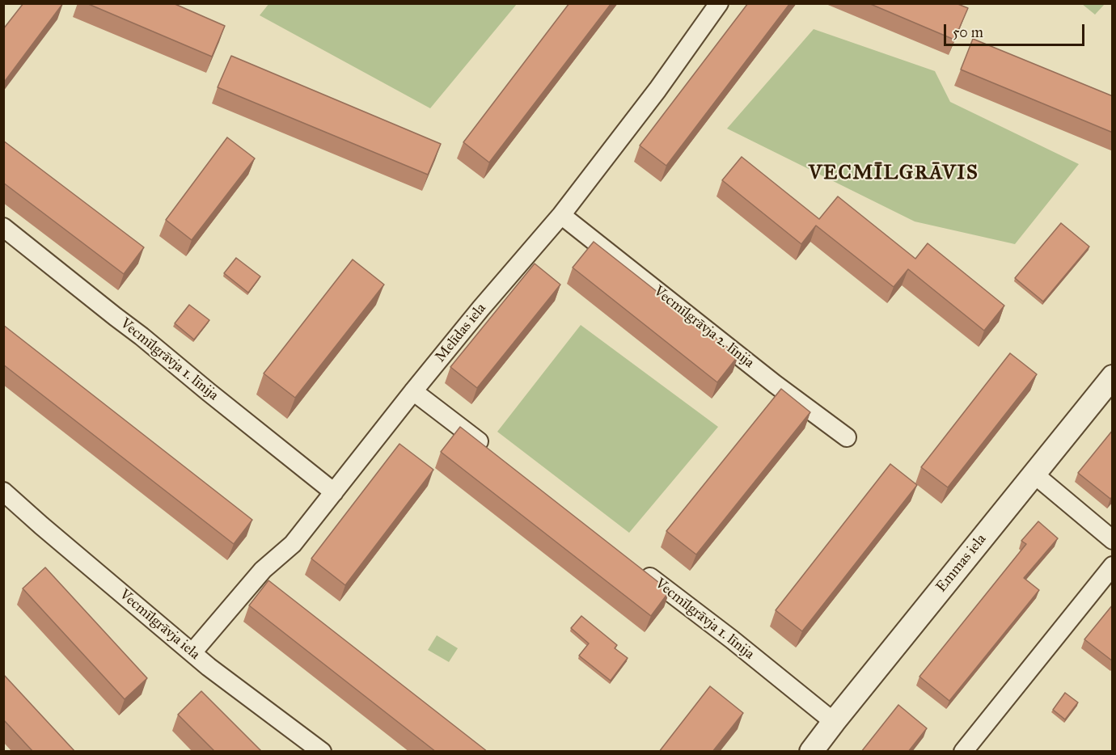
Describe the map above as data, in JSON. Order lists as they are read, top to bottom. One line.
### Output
{"streets":{"street":["Vecmīlgrāvja 2. līnija","Melīdas iela","Vecmīlgrāvja 1. līnija","Emmas iela","Vecmīlgrāvja iela"]},"crossings":[["Vecmīlgrāvja 2. līnija","Melīdas iela"],["Melīdas iela","Vecmīlgrāvja 1. līnija"],["Melīdas iela","Vecmīlgrāvja iela"],["Vecmīlgrāvja 1. līnija","Emmas iela"]],"districts":["VECMĪLGRĀVIS"],"scale_bar":"50 m"}
